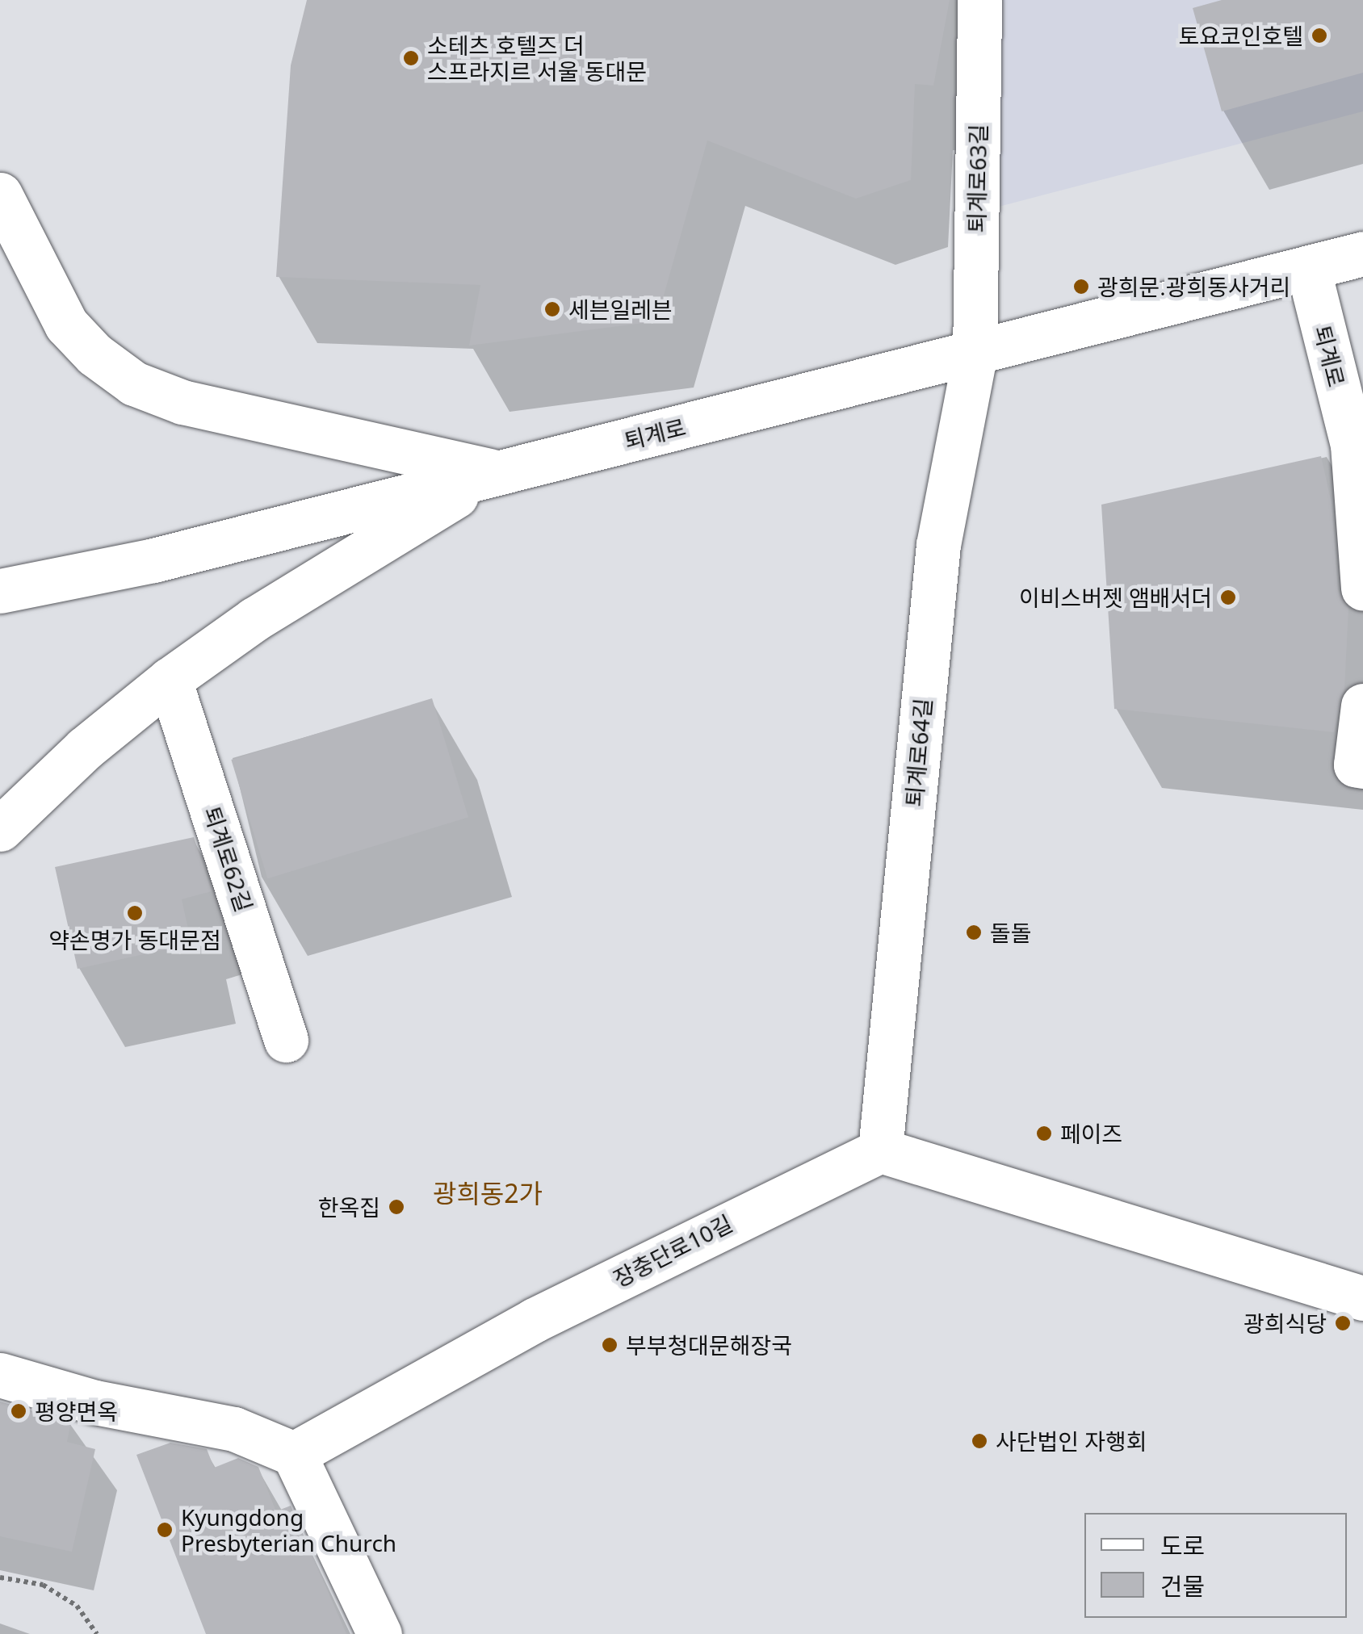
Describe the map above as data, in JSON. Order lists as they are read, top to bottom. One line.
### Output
{"streets":{"street":["퇴계로63길","퇴계로","퇴계로64길","퇴계로62길","장충단로10길"]},"crossings":[["퇴계로63길","퇴계로"],["퇴계로63길","퇴계로64길"],["퇴계로","퇴계로64길"],["퇴계로64길","장충단로10길"]],"districts":["광희동2가"],"places":["토요코인호텔","소테츠 호텔즈 더 스프라지르 서울 동대문","광희문.광희동사거리","세븐일레븐","이비스버젯 앰배서더","약손명가 동대문점","돌돌","페이즈","한옥집","광희식당","부부청대문해장국","평양면옥","사단법인 자행회","Kyungdong Presbyterian Church"],"legend":["도로","건물"]}
